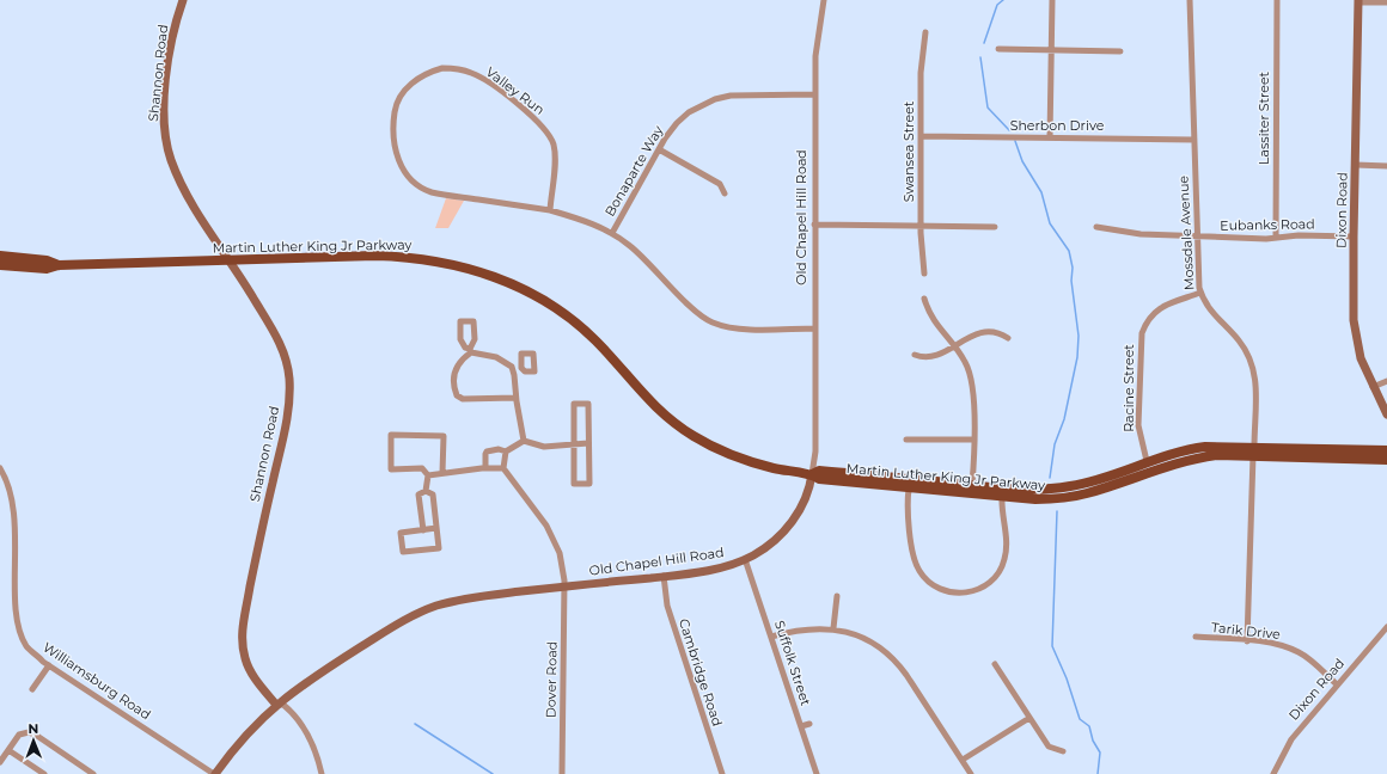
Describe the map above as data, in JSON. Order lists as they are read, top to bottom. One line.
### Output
{"streets":{"main road":["Martin Luther King Jr Parkway"],"street":["Shannon Road","Valley Run","Lassiter Street","Sherbon Drive","Swansea Street","Bonaparte Way","Dixon Road","Old Chapel Hill Road","Eubanks Road","Mossdale Avenue","Racine Street","Tarik Drive","Suffolk Street","Cambridge Road","Dover Road","Williamsburg Road"]},"crossings":[["Shannon Road","Old Chapel Hill Road"],["Shannon Road","Martin Luther King Jr Parkway"],["Valley Run","Bonaparte Way"],["Valley Run","Old Chapel Hill Road"],["Lassiter Street","Eubanks Road"],["Sherbon Drive","Swansea Street"],["Sherbon Drive","Mossdale Avenue"],["Bonaparte Way","Old Chapel Hill Road"],["Dixon Road","Eubanks Road"],["Dixon Road","Tarik Drive"],["Old Chapel Hill Road","Martin Luther King Jr Parkway"],["Old Chapel Hill Road","Suffolk Street"],["Old Chapel Hill Road","Cambridge Road"],["Old Chapel Hill Road","Dover Road"],["Old Chapel Hill Road","Williamsburg Road"],["Eubanks Road","Mossdale Avenue"],["Mossdale Avenue","Martin Luther King Jr Parkway"],["Mossdale Avenue","Racine Street"],["Mossdale Avenue","Tarik Drive"],["Martin Luther King Jr Parkway","Racine Street"]],"north":"top"}
